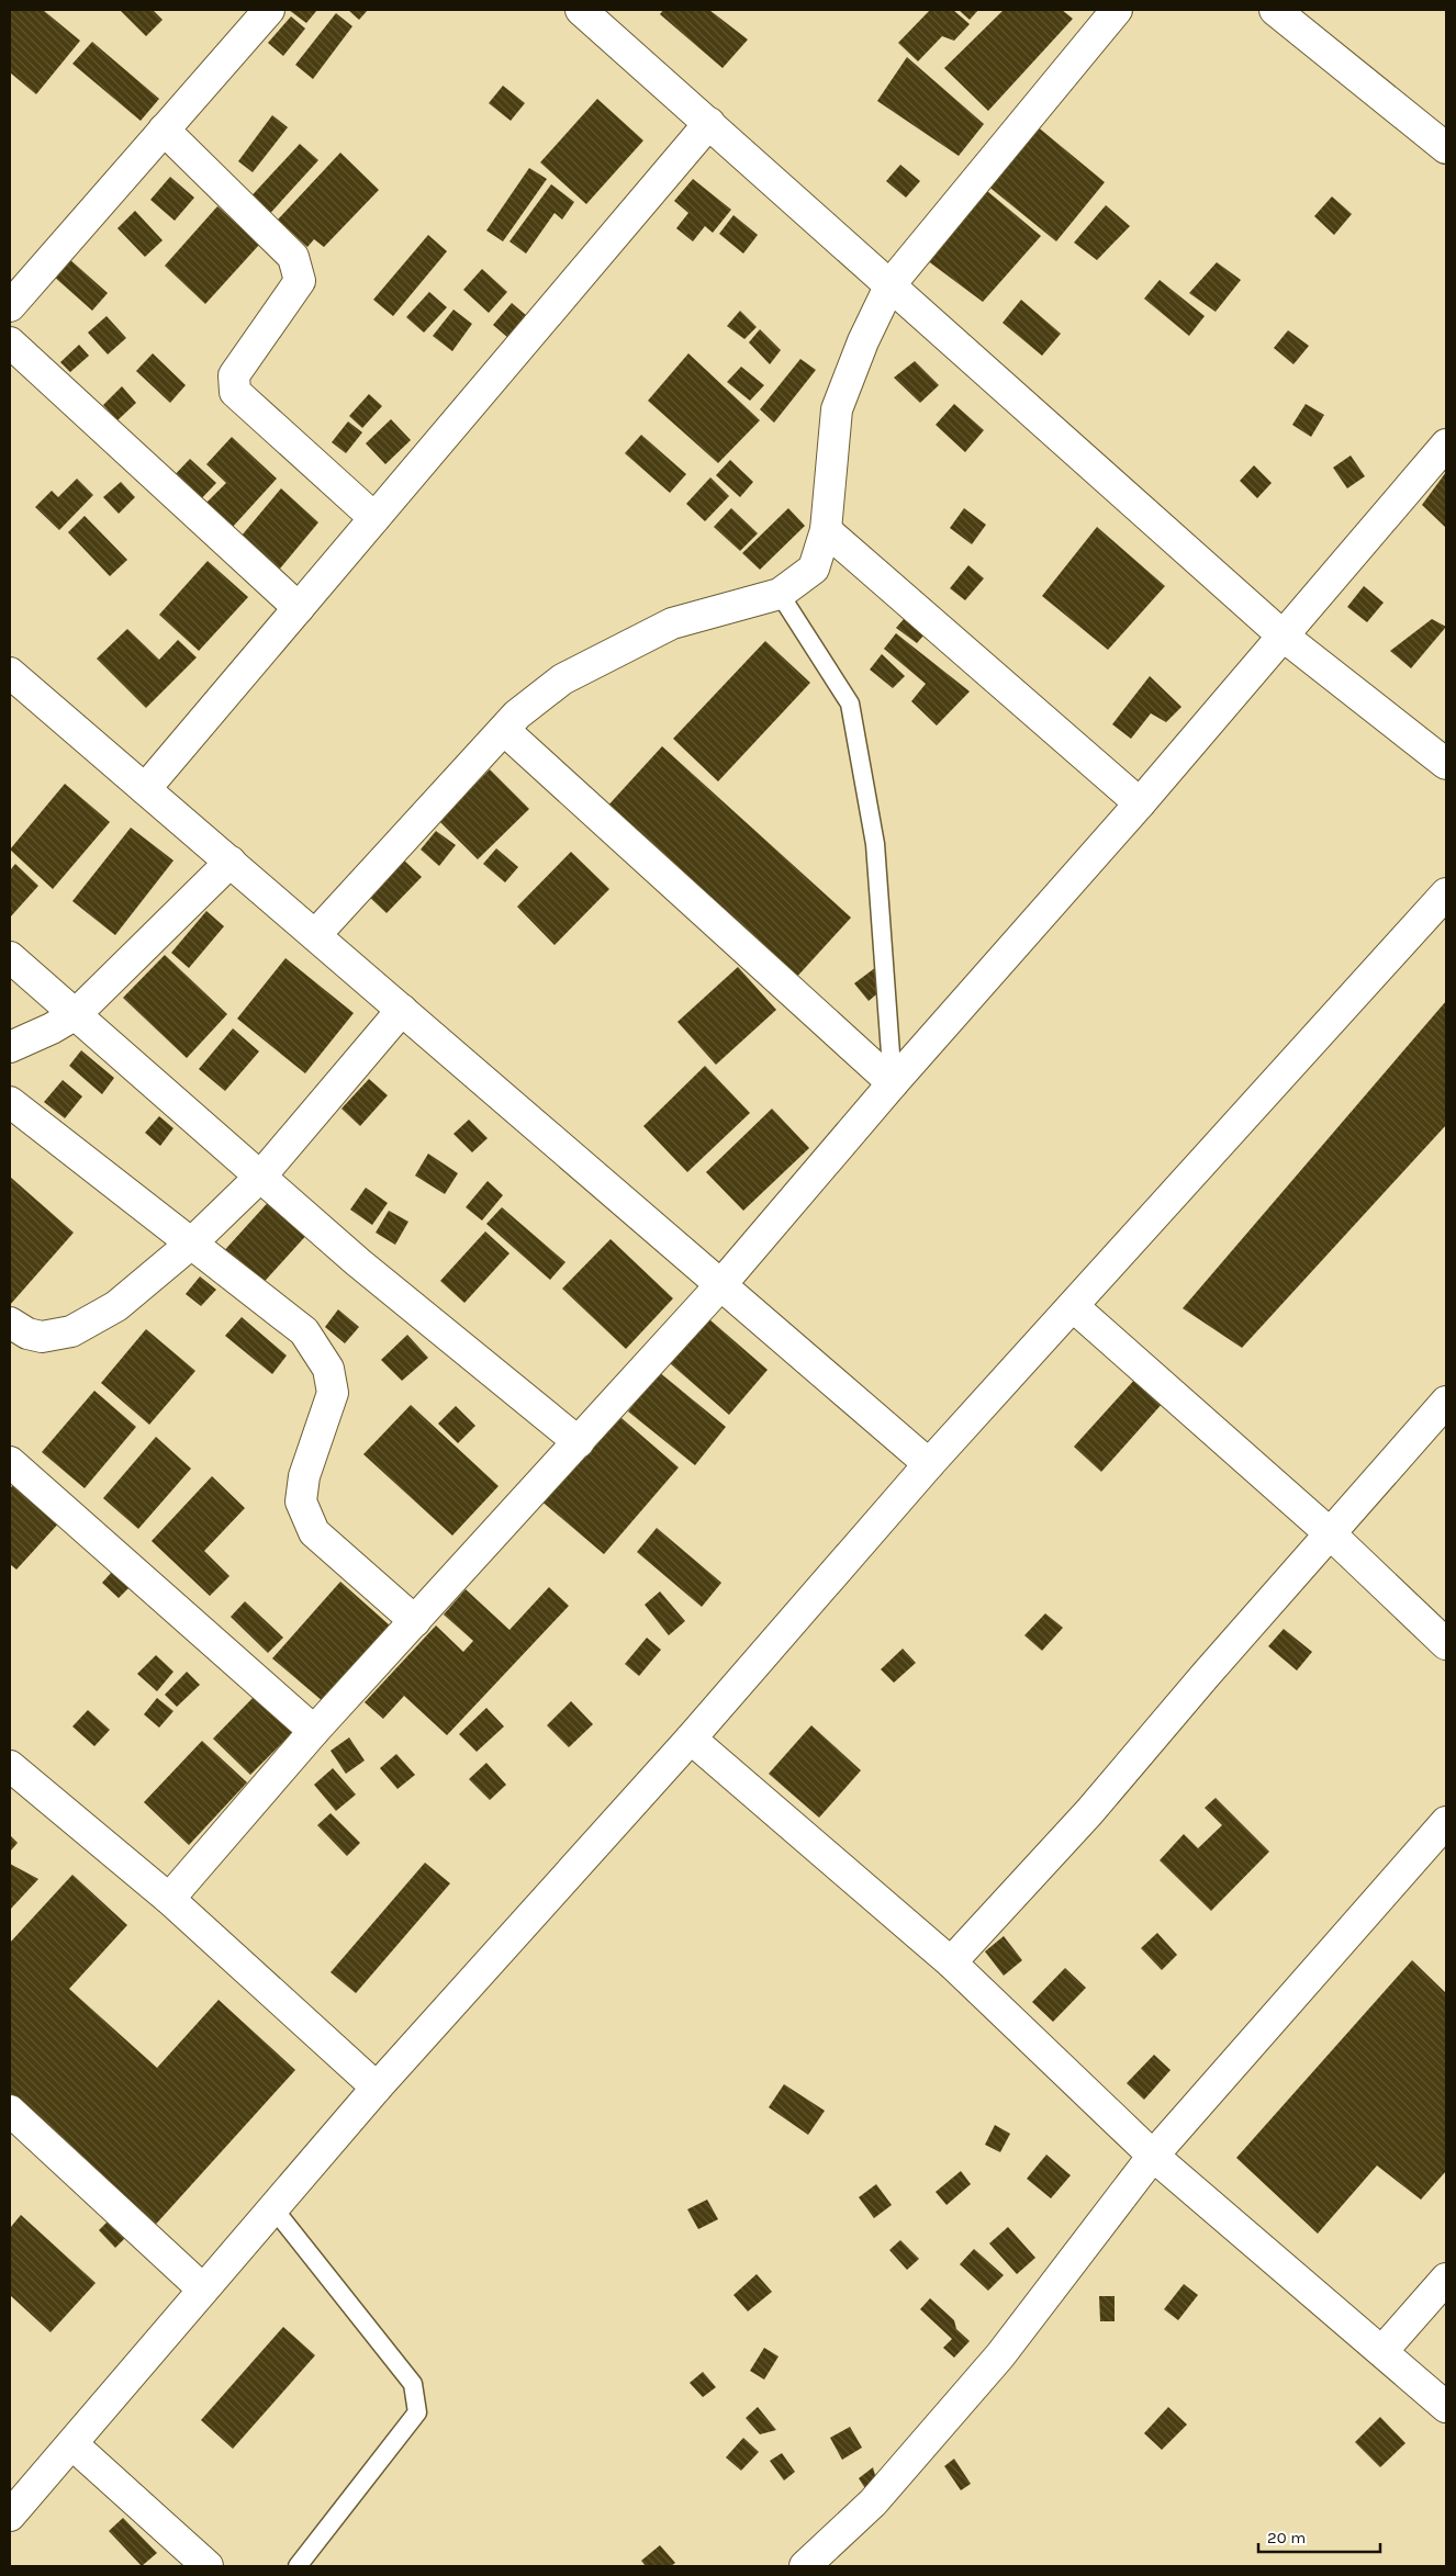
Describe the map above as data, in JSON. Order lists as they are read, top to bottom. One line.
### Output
{"scale_bar":"20 m"}
